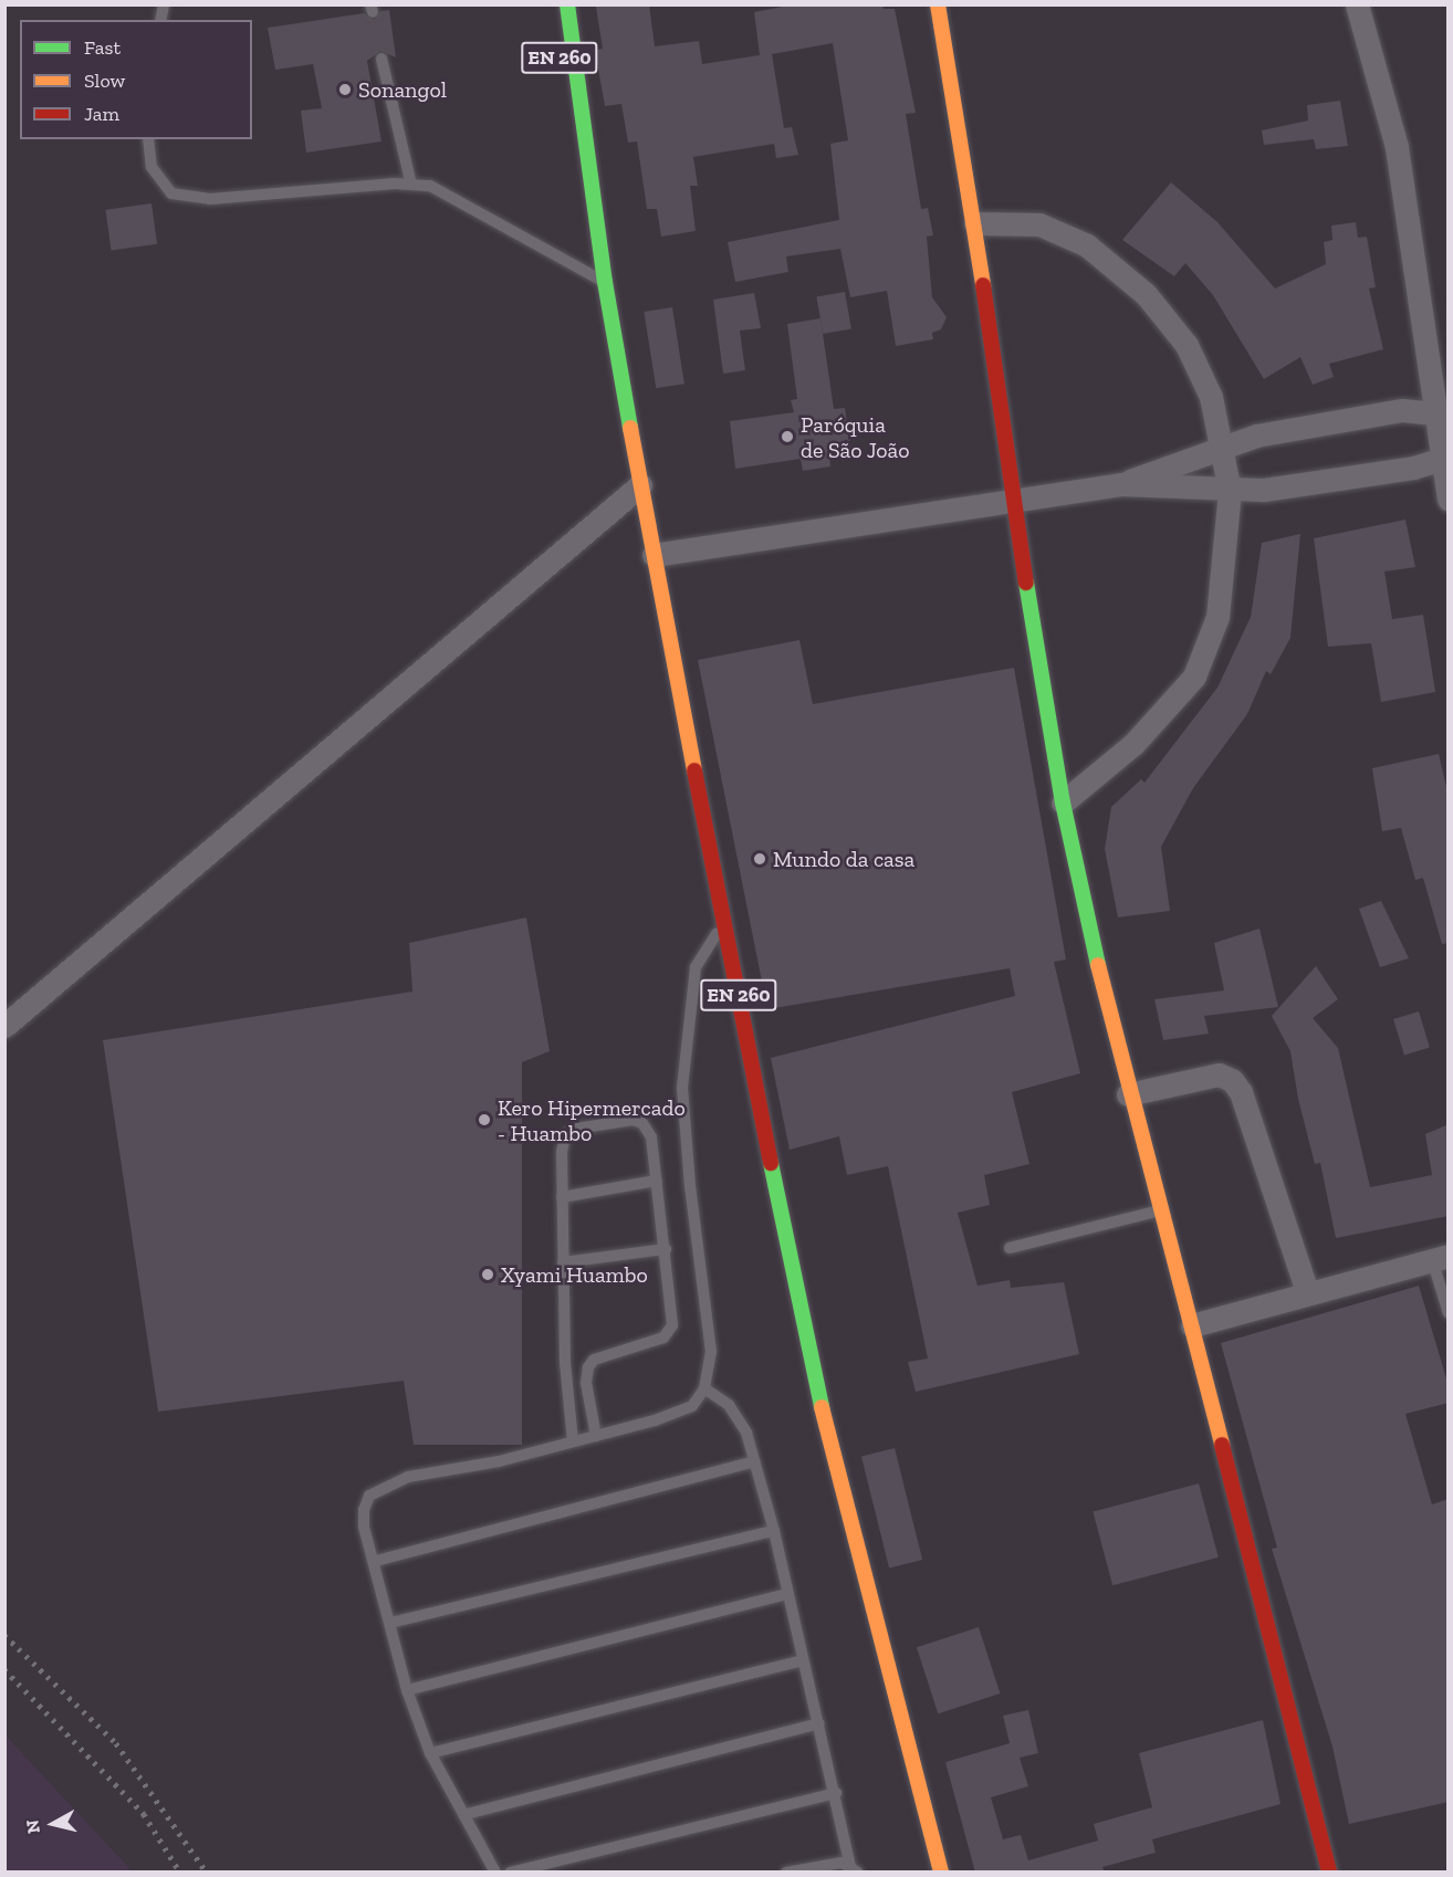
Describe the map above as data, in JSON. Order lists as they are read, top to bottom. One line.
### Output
{"streets":{"main road":["EN 260"]},"places":["Sonangol","Paróquia de São João","Mundo da casa","Kero Hipermercado - Huambo","Xyami Huambo"],"legend":["Fast","Slow","Jam"],"north":"left"}
